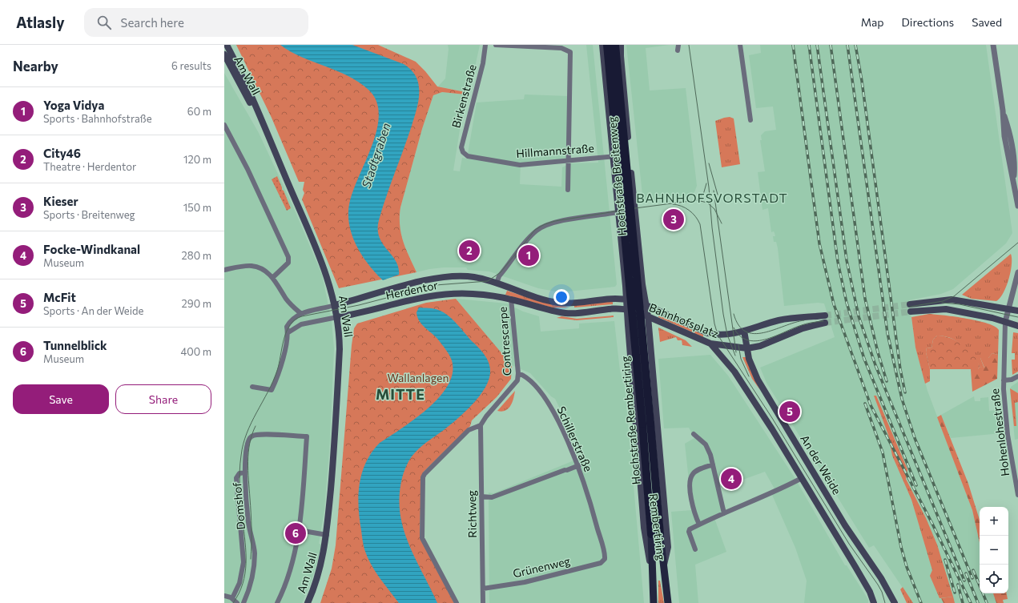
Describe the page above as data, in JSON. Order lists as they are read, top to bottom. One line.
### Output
{"streets":{"highway":["Hochstraße Breitenweg","Hochstraße Rembertiring"],"main road":["Am Wall","Herdentor","Bahnhofsplatz","An der Weide","Rembertiring"],"street":["Birkenstraße","Hillmannstraße","Contrescarpe","Hohenlohestraße","Schillerstraße","Domshof","Richtweg","Grünenweg"]},"crossings":[["Am Wall","Herdentor"],["Birkenstraße","Hillmannstraße"],["Hochstraße Breitenweg","Herdentor"],["Hochstraße Breitenweg","Bahnhofsplatz"],["Hochstraße Breitenweg","Hochstraße Rembertiring"],["Hochstraße Breitenweg","Rembertiring"],["Herdentor","Bahnhofsplatz"],["Herdentor","Contrescarpe"],["Herdentor","Hochstraße Rembertiring"],["Herdentor","Rembertiring"],["Bahnhofsplatz","Hochstraße Rembertiring"],["Bahnhofsplatz","An der Weide"],["Bahnhofsplatz","Rembertiring"],["Contrescarpe","Schillerstraße"],["Contrescarpe","Richtweg"],["Hochstraße Rembertiring","Rembertiring"],["Schillerstraße","Grünenweg"],["Richtweg","Grünenweg"]],"districts":["BAHNHOFSVORSTADT","MITTE"],"water":["Stadtgraben"],"parks":["Wallanlagen"],"page":{"header":"Atlasly","search":"Search here","nav":["Map","Directions","Saved"],"heading":["Nearby","6 results"],"list":[{"mark":"1","name":"Yoga Vidya","note":"Sports · Bahnhofstraße","value":"60 m"},{"mark":"2","name":"City46","note":"Theatre · Herdentor","value":"120 m"},{"mark":"3","name":"Kieser","note":"Sports · Breitenweg","value":"150 m"},{"mark":"4","name":"Focke-Windkanal","note":"Museum","value":"280 m"},{"mark":"5","name":"McFit","note":"Sports · An der Weide","value":"290 m"},{"mark":"6","name":"Tunnelblick","note":"Museum","value":"400 m"}],"pins":["3","2","1","5","4","6"],"buttons":["Save","Share"],"map_buttons":["+","−"]}}
